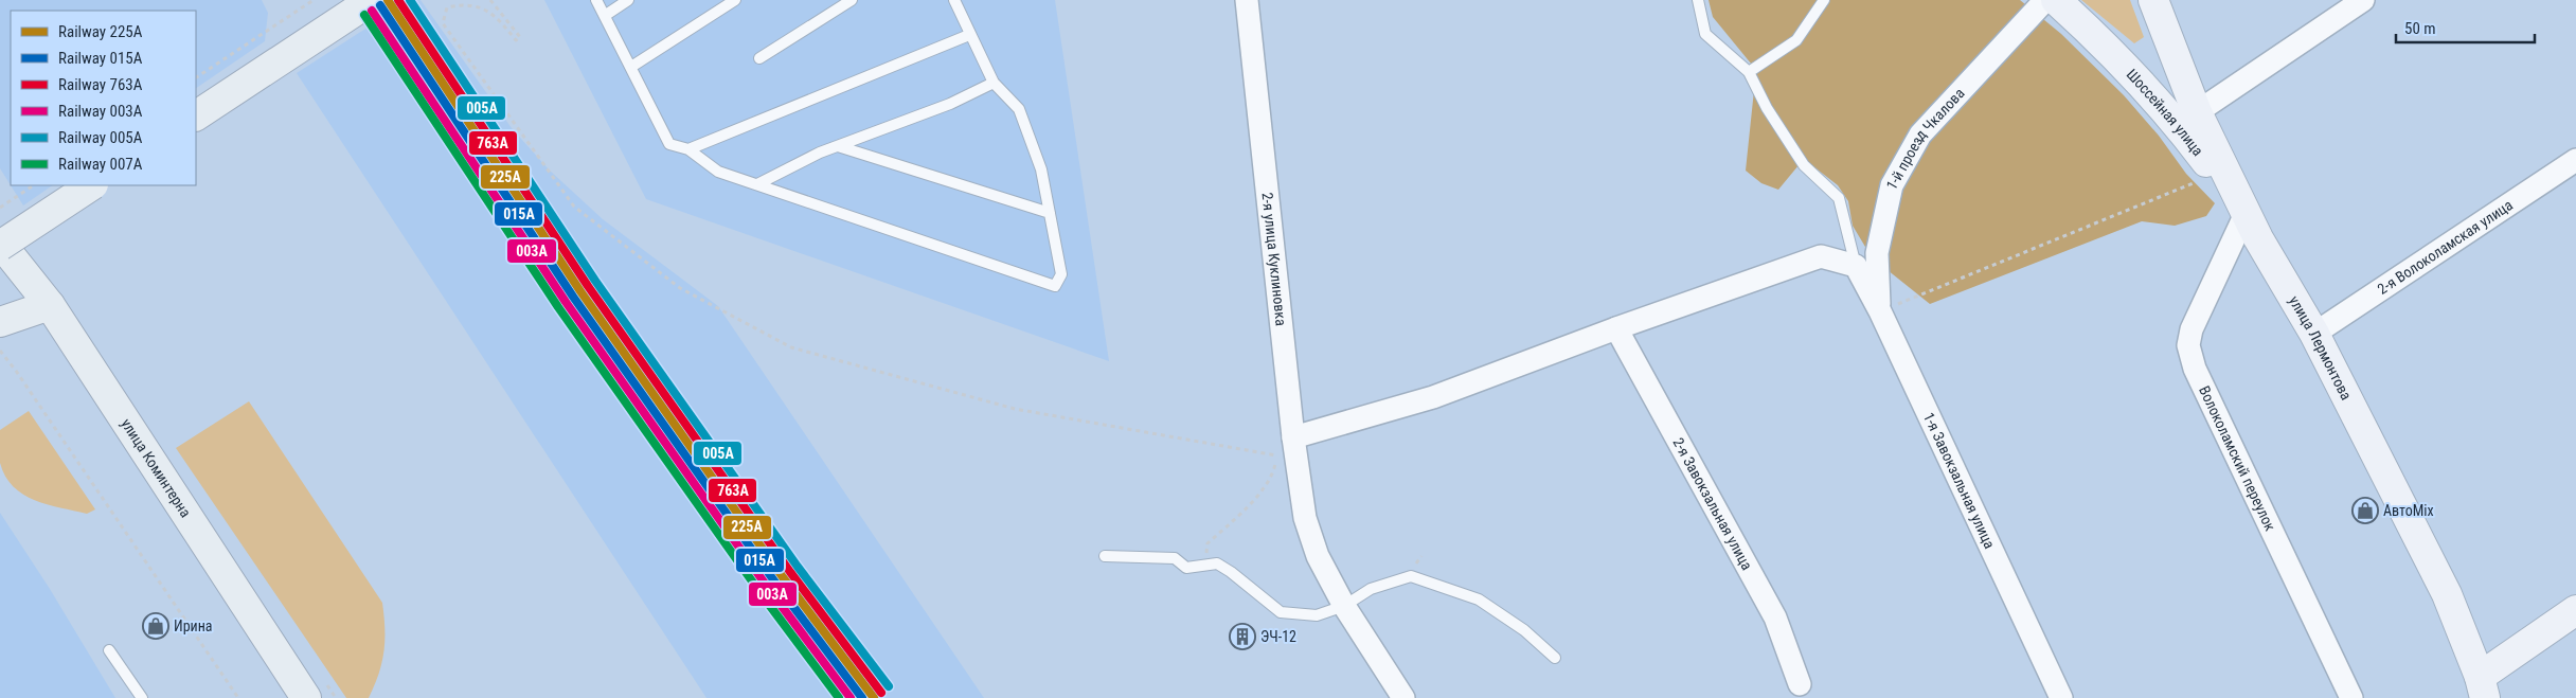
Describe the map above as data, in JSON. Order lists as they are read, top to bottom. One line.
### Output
{"streets":{"main road":["Шоссейная улица","улица Лермонтова","улица Коминтерна"],"street":["1-й проезд Чкалова","2-я Волоколамская улица","2-я улица Куклиновка","Волоколамский переулок","1-я Завокзальная улица","2-я Завокзальная улица"]},"crossings":[["Шоссейная улица","улица Лермонтова"],["Шоссейная улица","Волоколамский переулок"],["1-й проезд Чкалова","1-я Завокзальная улица"],["2-я Волоколамская улица","улица Лермонтова"],["улица Лермонтова","Волоколамский переулок"]],"places":{"shop":["АвтоMix","Ирина"],"building":["ЭЧ-12"]},"lines":["rail line 225А","rail line 763А","rail line 005А","rail line 015А","rail line 003А","rail line 007А"],"legend":["Railway 225А","Railway 015А","Railway 763А","Railway 003А","Railway 005А","Railway 007А"],"scale_bar":"50 m"}
